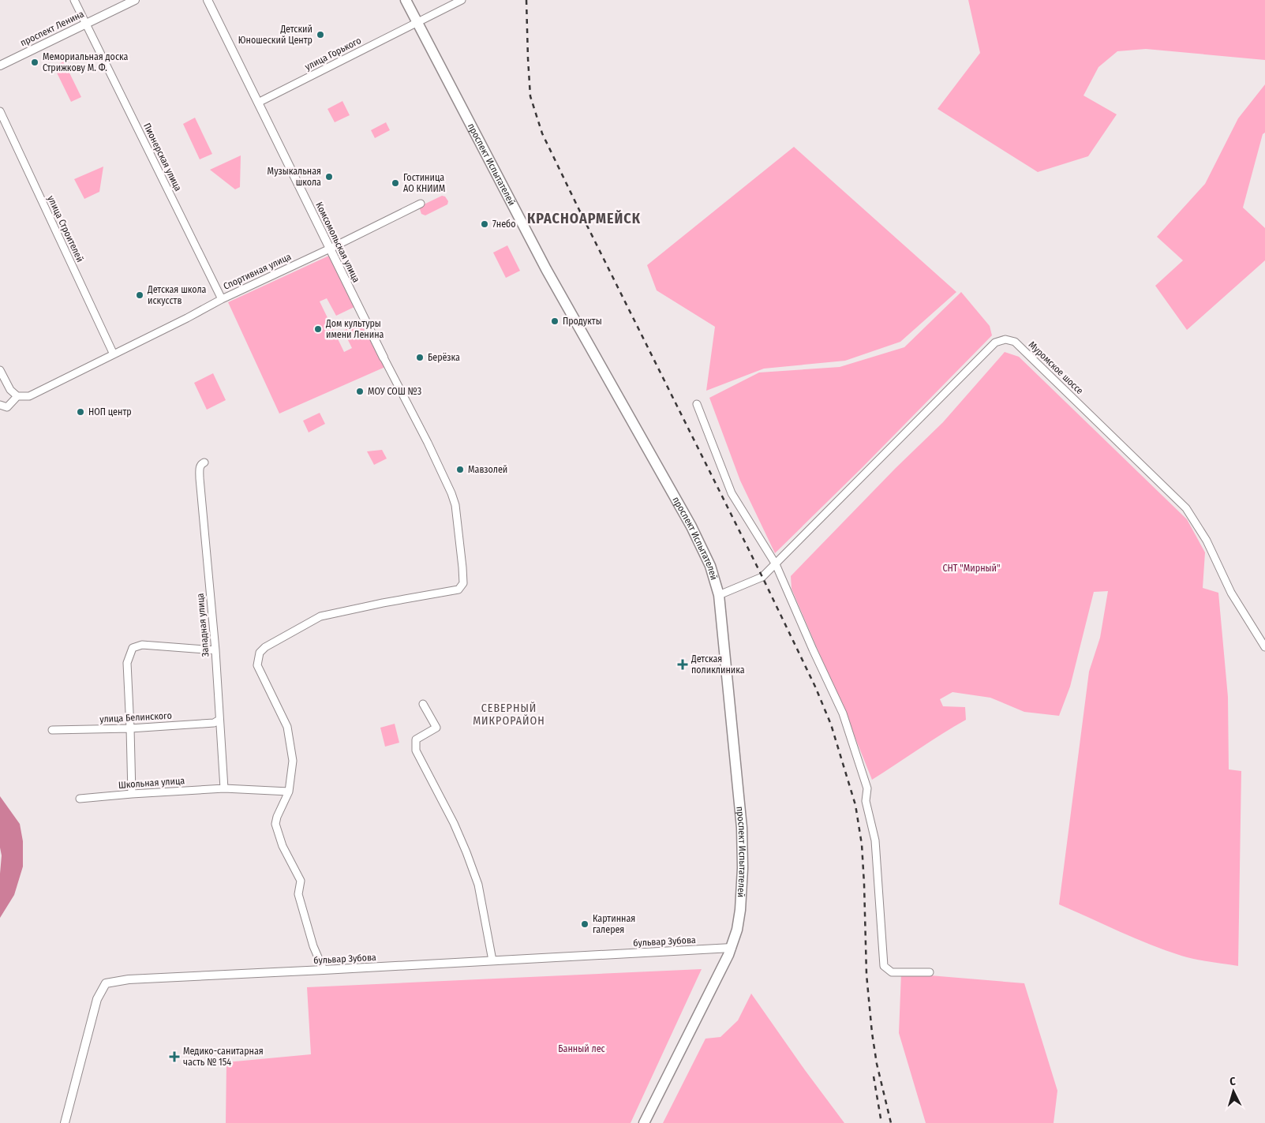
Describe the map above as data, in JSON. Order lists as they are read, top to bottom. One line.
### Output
{"streets":{"main road":["проспект Испытателей"],"street":["проспект Ленина","улица Горького","Пионерская улица","улица Строителей","Комсомольская улица","Спортивная улица","Муромское шоссе","Западная улица","улица Белинского","Школьная улица","бульвар Зубова"]},"crossings":[["проспект Ленина","Пионерская улица"],["улица Горького","проспект Испытателей"],["улица Горького","Комсомольская улица"],["Пионерская улица","Спортивная улица"],["проспект Испытателей","Муромское шоссе"],["проспект Испытателей","бульвар Зубова"],["улица Строителей","Спортивная улица"],["Комсомольская улица","Спортивная улица"],["Комсомольская улица","Школьная улица"],["Комсомольская улица","бульвар Зубова"],["Западная улица","улица Белинского"],["Западная улица","Школьная улица"]],"districts":["КРАСНОАРМЕЙСК","СЕВЕРНЫЙ МИКРОРАЙОН"],"parks":["СНТ \"Мирный\"","Банный лес"],"places":{"other":["Детский Юношеский Центр","Мемориальная доска Стрижкову М. Ф.","Музыкальная школа","Гостиница АО КНИИМ","7небо","Детская школа искусств","Продукты","Дом культуры имени Ленина","Берёзка","МОУ СОШ №3","НОП центр","Мавзолей","Картинная галерея"],"health":["Детская поликлиника","Медико-санитарная часть № 154"]},"north":"top"}
